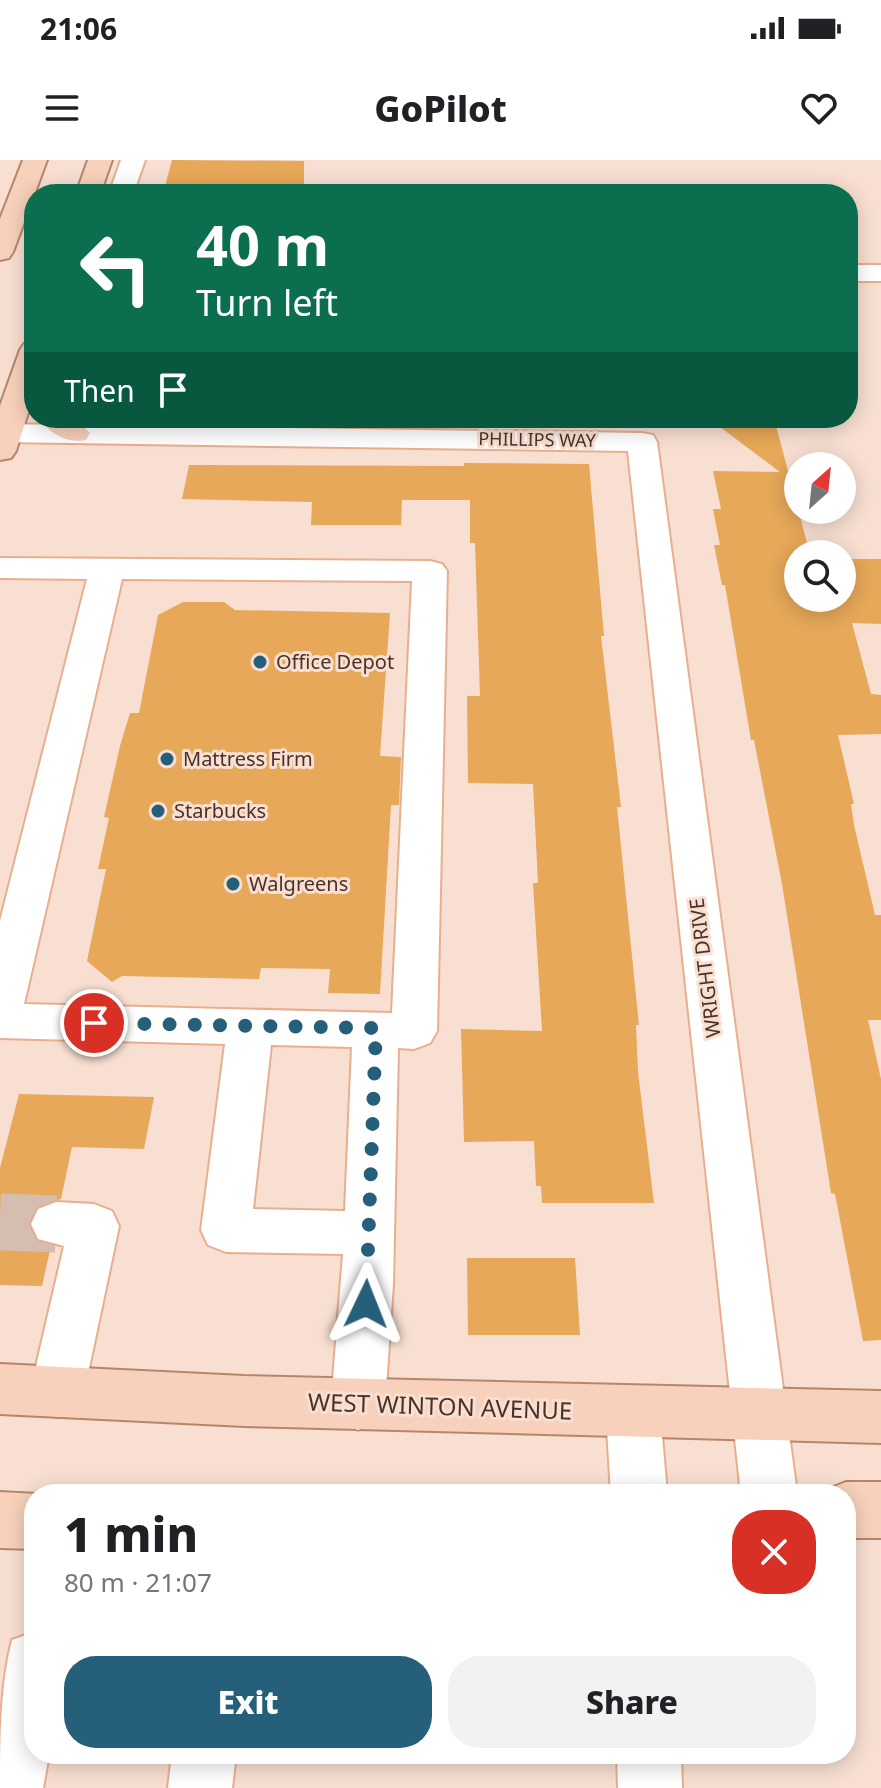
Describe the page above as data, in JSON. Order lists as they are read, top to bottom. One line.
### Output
{"streets":{"main road":["WEST WINTON AVENUE"],"street":["PHILLIPS WAY","WRIGHT DRIVE"]},"crossings":[["PHILLIPS WAY","WRIGHT DRIVE"],["WRIGHT DRIVE","WEST WINTON AVENUE"]],"places":["Office Depot","Mattress Firm","Starbucks","Walgreens"],"north":"top right","page":{"status":"21:06","header":"GoPilot","turn":["40 m","Turn left"],"then":"Then","heading":["1 min","80 m · 21:07"],"buttons":["Exit","Share"]}}
